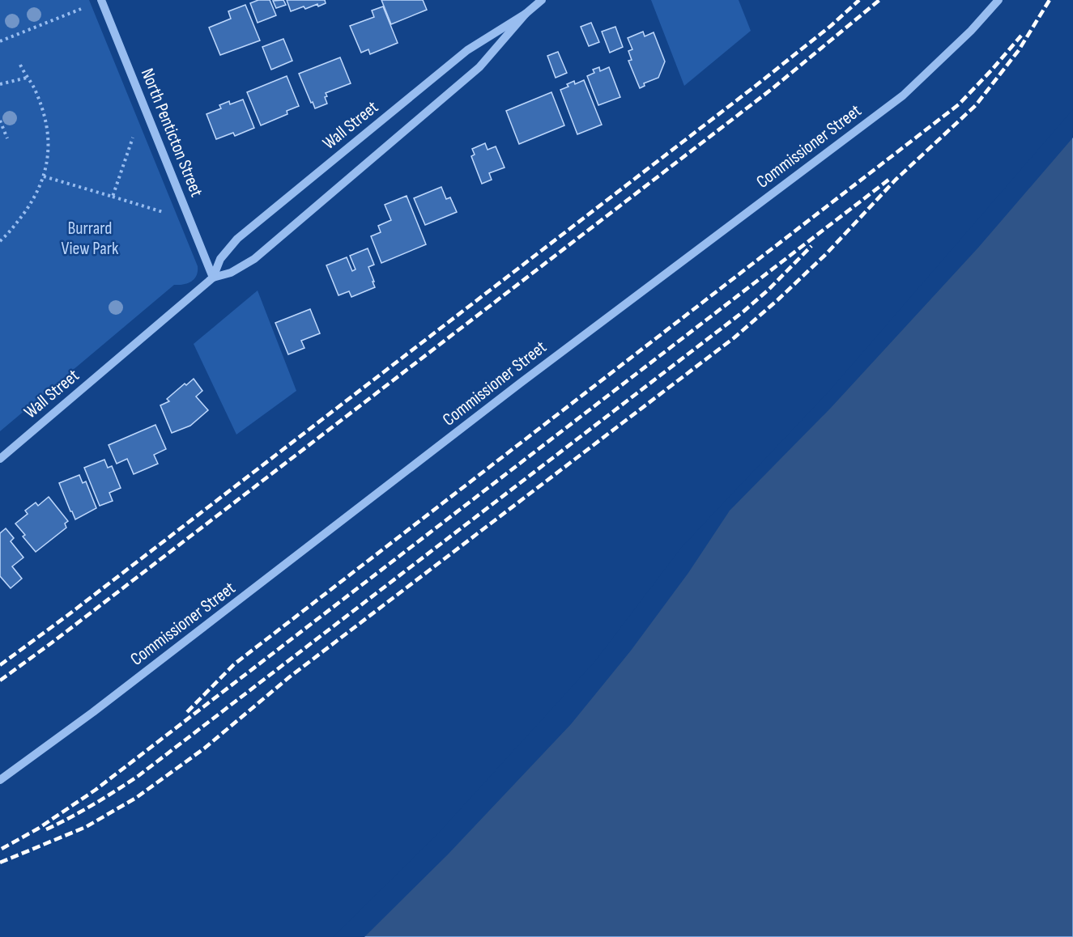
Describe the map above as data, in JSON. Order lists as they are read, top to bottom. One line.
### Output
{"streets":{"street":["Wall Street","North Penticton Street","Commissioner Street"]},"crossings":[["Wall Street","North Penticton Street"]],"parks":["Burrard View Park"]}
